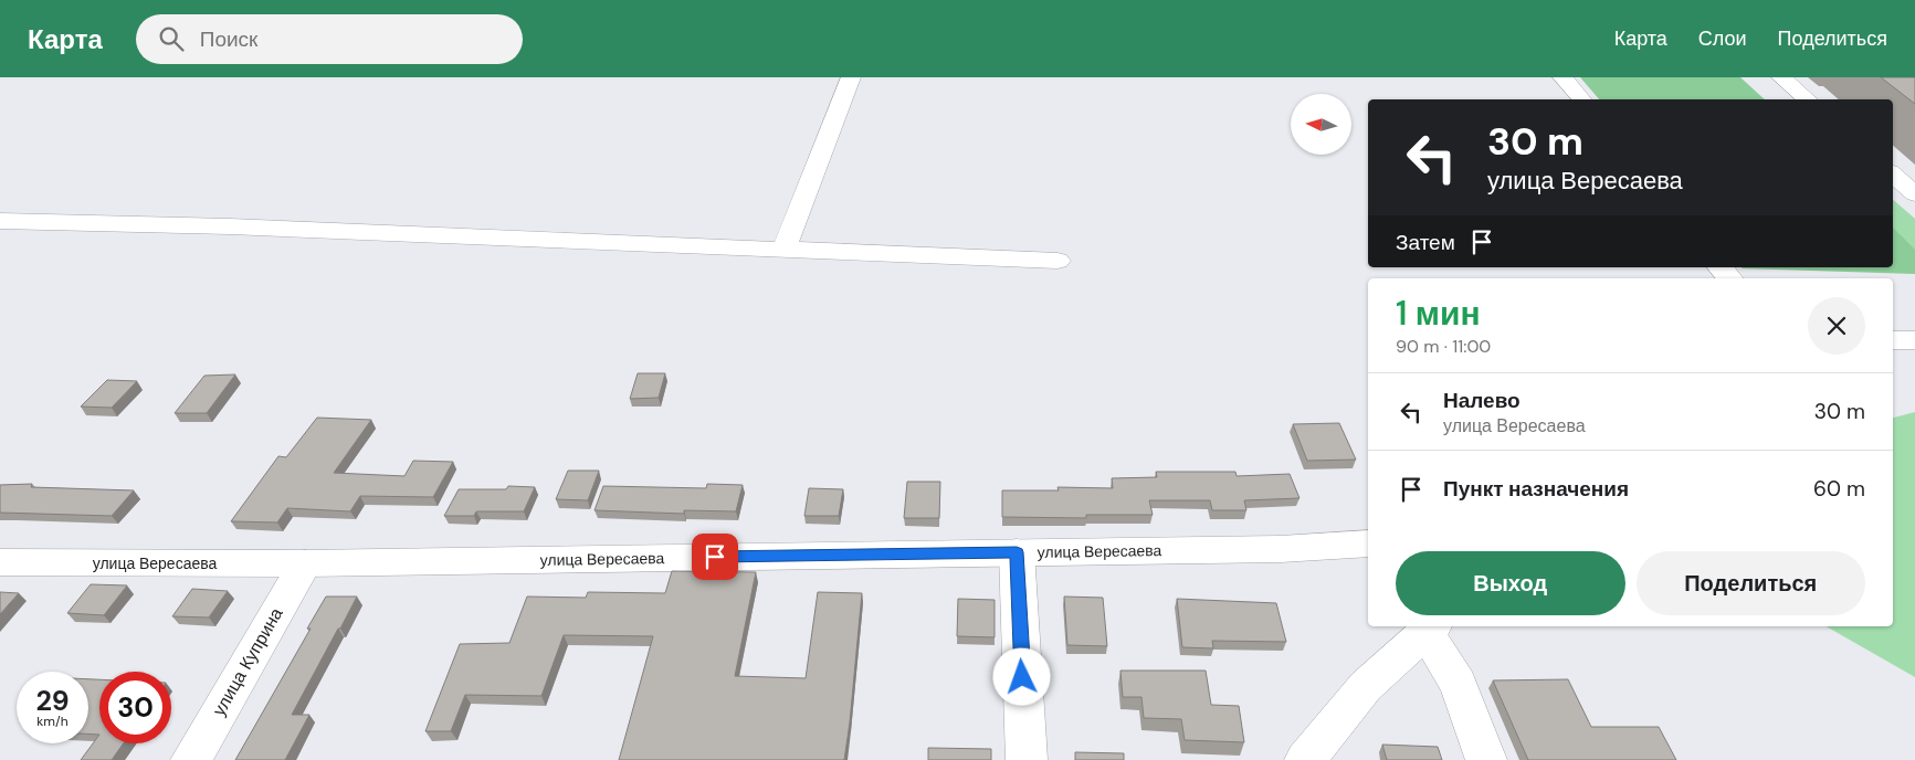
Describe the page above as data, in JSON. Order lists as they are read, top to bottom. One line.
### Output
{"streets":{"main road":["улица Вересаева","улица Куприна"]},"crossings":[["улица Вересаева","улица Куприна"]],"north":"left","page":{"header":"Карта","search":"Поиск","nav":["Карта","Слои","Поделиться"],"turn":["30 m","улица Вересаева"],"then":"Затем","heading":["1 мин","90 m · 11:00"],"list":[{"name":"Налево","note":"улица Вересаева","value":"30 m"},{"name":"Пункт назначения","value":"60 m"}],"buttons":["Выход","Поделиться"],"speed":"29 km/h","limit":"30"}}
